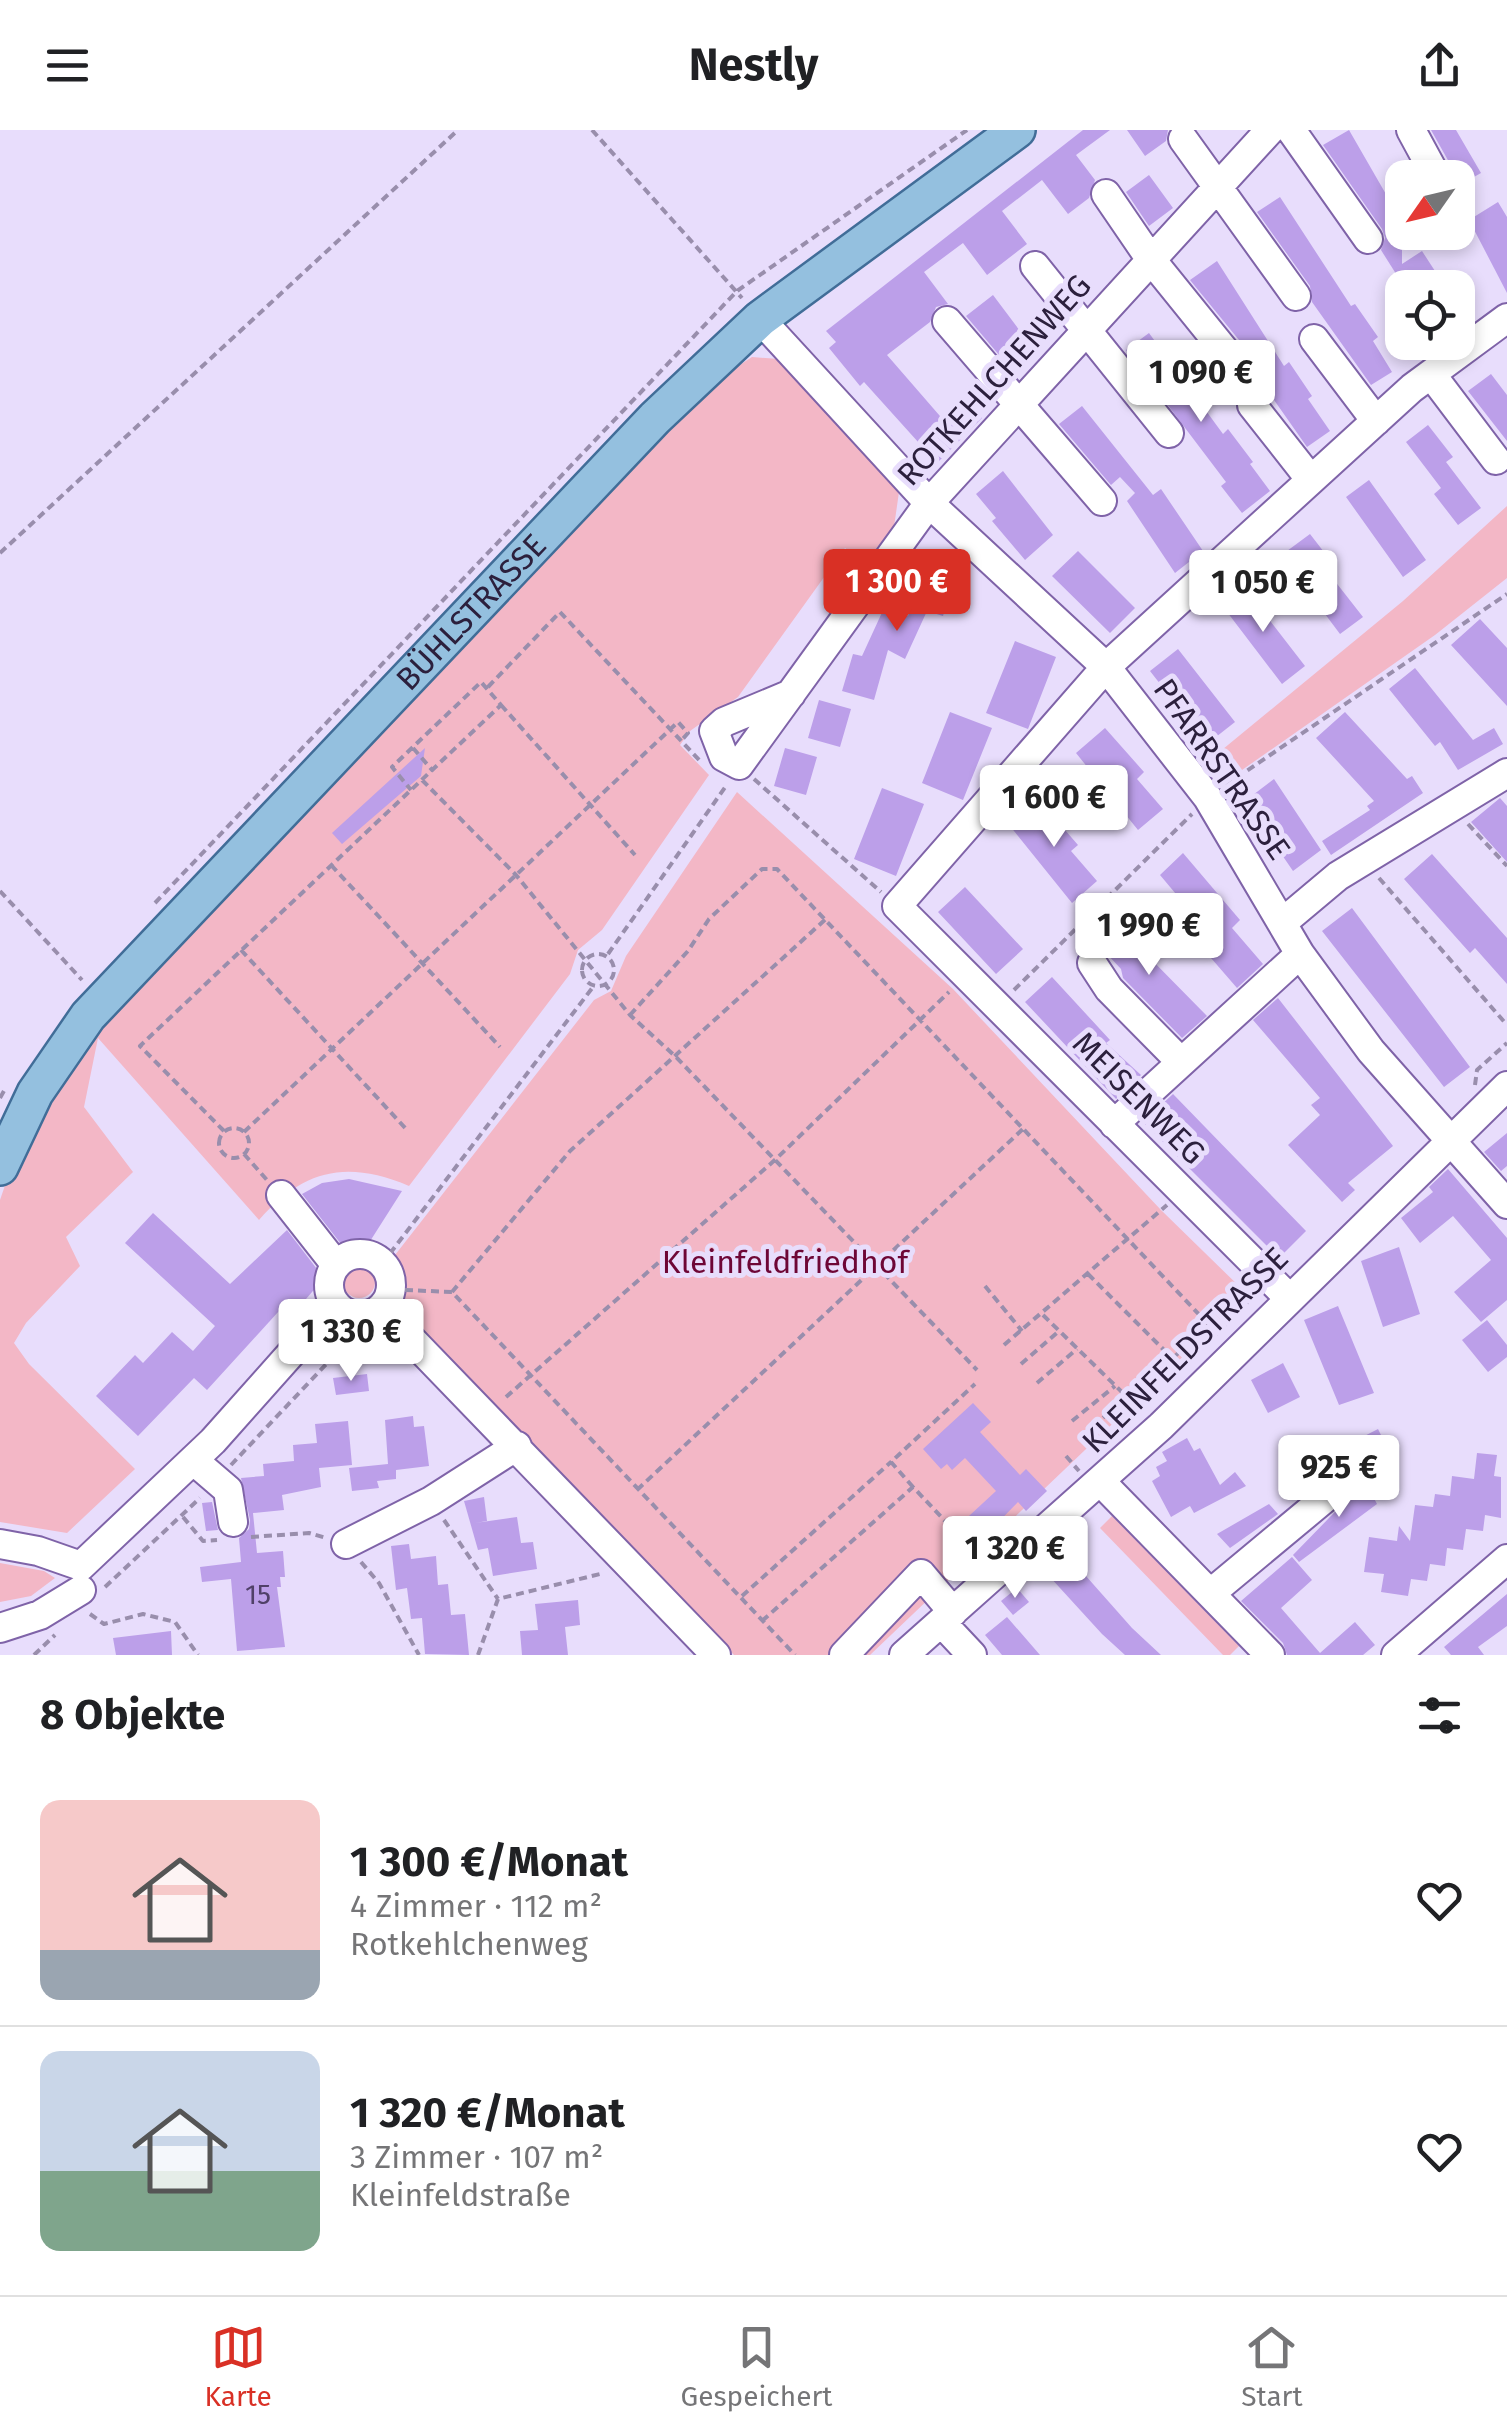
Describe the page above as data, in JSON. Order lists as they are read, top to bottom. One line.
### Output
{"streets":{"main road":["BÜHLSTRASSE"],"street":["ROTKEHLCHENWEG","PFARRSTRASSE","MEISENWEG","KLEINFELDSTRASSE"]},"crossings":[["ROTKEHLCHENWEG","PFARRSTRASSE"],["BÜHLSTRASSE","PFARRSTRASSE"],["PFARRSTRASSE","KLEINFELDSTRASSE"],["MEISENWEG","KLEINFELDSTRASSE"]],"parks":["Kleinfeldfriedhof"],"house_numbers":["15"],"north":"bottom left","page":{"header":"Nestly","price":["1 090 €","1 300 €","1 050 €","1 600 €","1 990 €","1 330 €","925 €","1 320 €"],"heading":"8 Objekte","list":[{"name":"1 300 €/Monat","note":"4 Zimmer · 112 m² · Rotkehlchenweg"},{"name":"1 320 €/Monat","note":"3 Zimmer · 107 m² · Kleinfeldstraße"}],"tabs":["Karte","Gespeichert","Start"]}}
